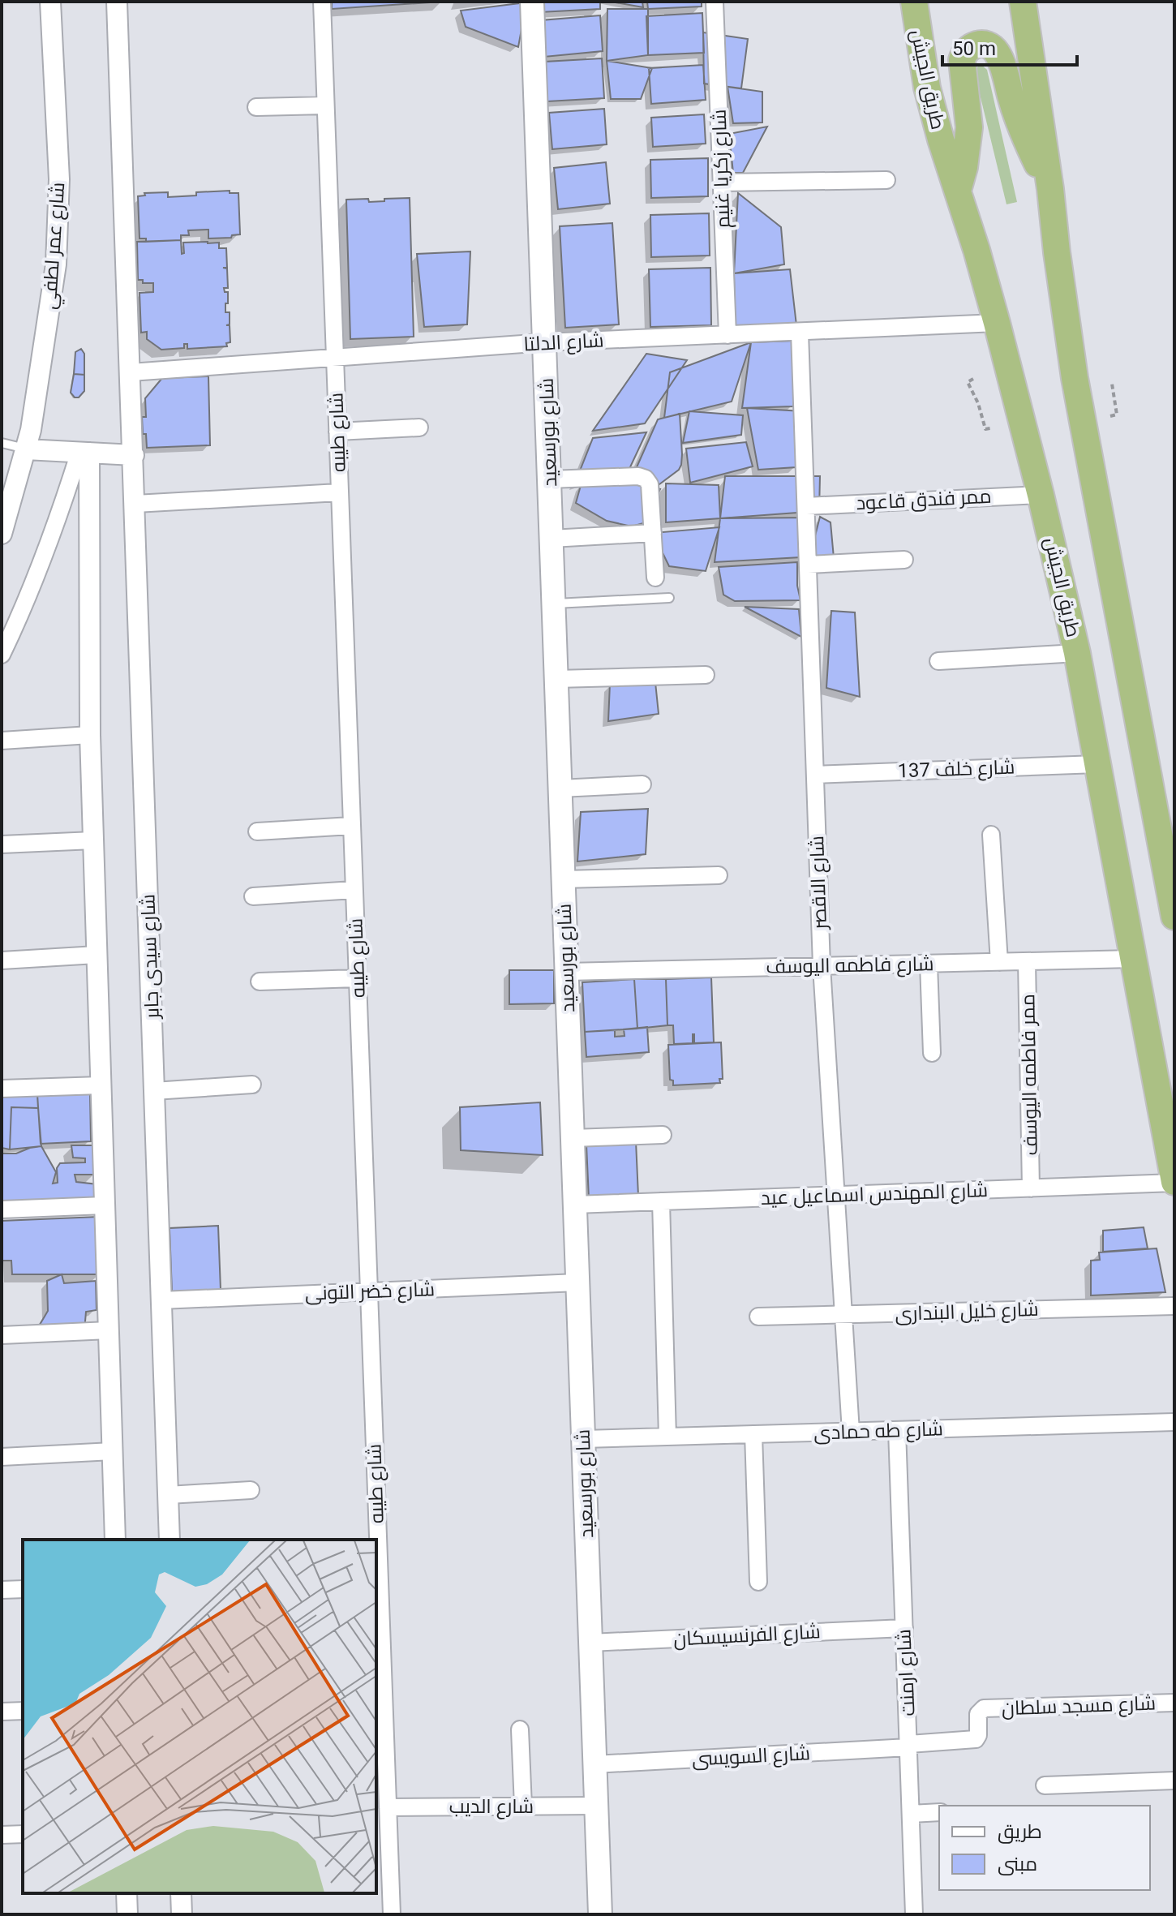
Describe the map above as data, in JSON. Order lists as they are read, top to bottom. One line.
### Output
{"streets":{"highway":["طريق الجيش"],"main road":["شارع بورسعيد"],"street":["شارع زكريا غنيم","شارع عمر لطفي","شارع الدلتا","شارع طيبه","ممر فندق قاعود","شارع خلف 137","شارع الاقصر","شارع سيدى جابر","شارع فاطمه اليوسف","ممر فاطمه اليوسف","شارع المهندس اسماعيل عيد","شارع خضر التونى","شارع خليل البندارى","شارع طه حمادى","شارع الفرنسيسكان","شارع ارمنت","شارع مسجد سلطان","شارع السويسى","شارع الديب"]},"crossings":[["طريق الجيش","شارع الدلتا"],["طريق الجيش","ممر فندق قاعود"],["طريق الجيش","شارع خلف 137"],["طريق الجيش","شارع فاطمه اليوسف"],["طريق الجيش","شارع المهندس اسماعيل عيد"],["شارع زكريا غنيم","شارع الدلتا"],["شارع الدلتا","شارع طيبه"],["شارع الدلتا","شارع بورسعيد"],["شارع الدلتا","شارع الاقصر"],["شارع الدلتا","شارع سيدى جابر"],["شارع طيبه","شارع خضر التونى"],["شارع طيبه","شارع الديب"],["شارع بورسعيد","شارع فاطمه اليوسف"],["شارع بورسعيد","شارع المهندس اسماعيل عيد"],["شارع بورسعيد","شارع خضر التونى"],["شارع بورسعيد","شارع طه حمادى"],["شارع بورسعيد","شارع الفرنسيسكان"],["شارع بورسعيد","شارع السويسى"],["شارع بورسعيد","شارع الديب"],["ممر فندق قاعود","شارع الاقصر"],["شارع خلف 137","شارع الاقصر"],["شارع الاقصر","شارع فاطمه اليوسف"],["شارع الاقصر","شارع المهندس اسماعيل عيد"],["شارع الاقصر","شارع خليل البندارى"],["شارع الاقصر","شارع طه حمادى"],["شارع سيدى جابر","شارع خضر التونى"],["شارع فاطمه اليوسف","ممر فاطمه اليوسف"],["ممر فاطمه اليوسف","شارع المهندس اسماعيل عيد"],["شارع طه حمادى","شارع ارمنت"],["شارع الفرنسيسكان","شارع ارمنت"],["شارع ارمنت","شارع السويسى"],["شارع مسجد سلطان","شارع السويسى"]],"legend":["طريق","مبنى"],"scale_bar":"50 m"}
